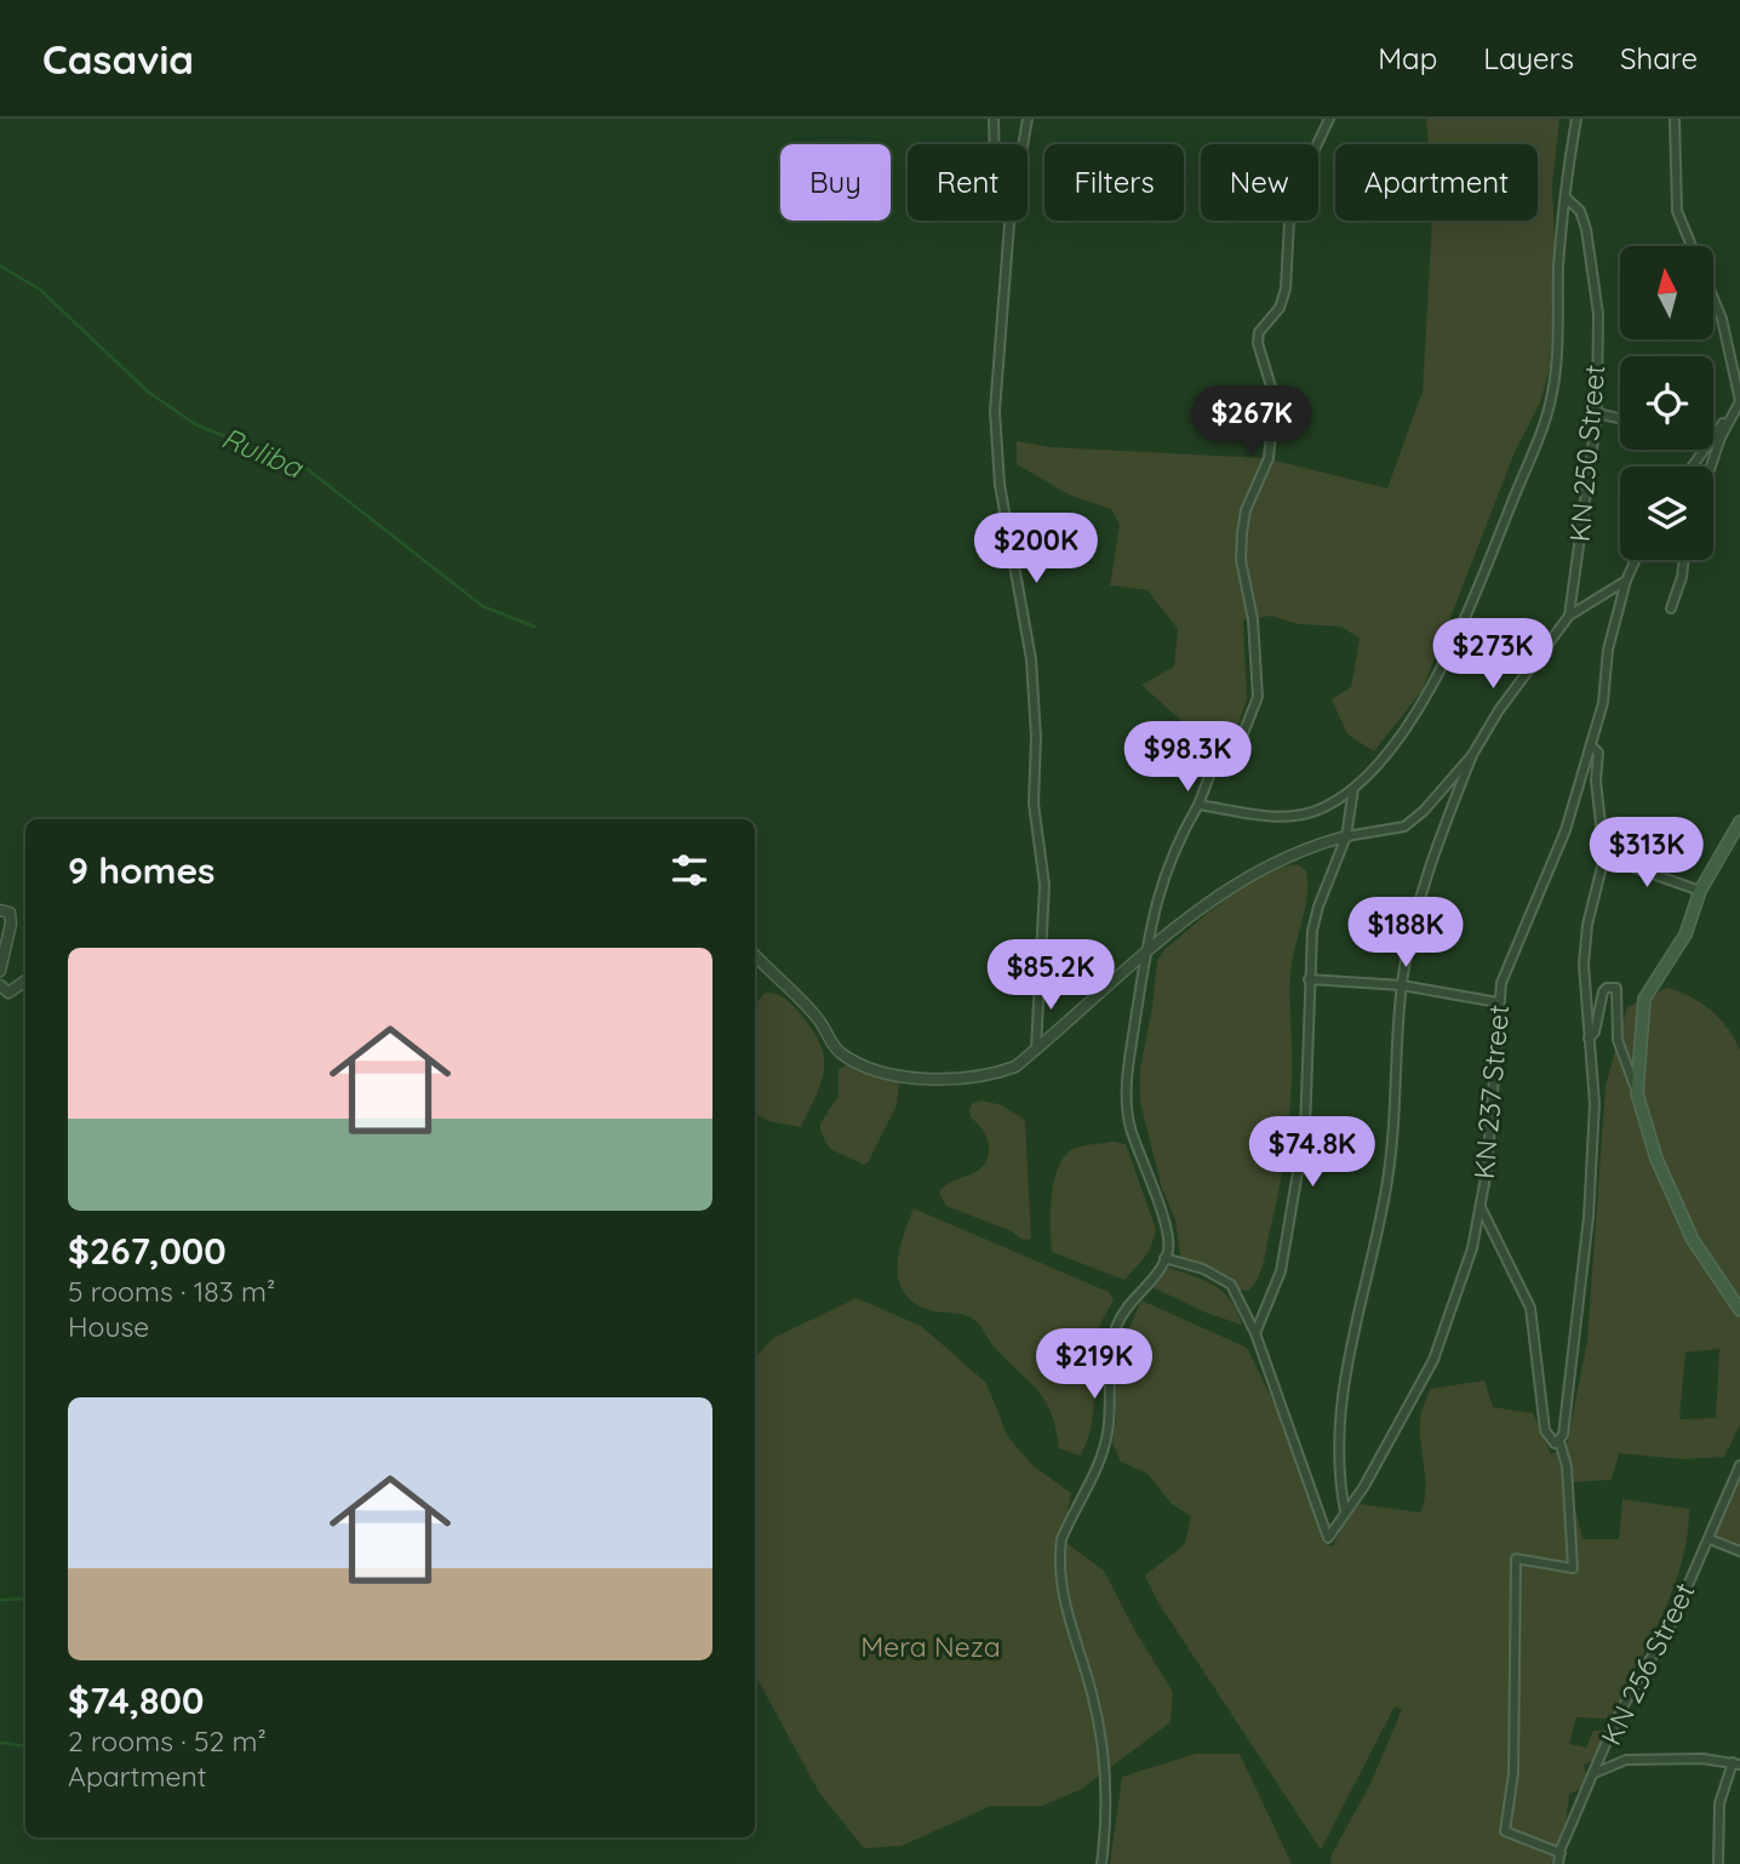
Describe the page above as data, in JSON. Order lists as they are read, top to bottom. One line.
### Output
{"streets":{"street":["KN 250 Street","KN 237 Street","KN 256 Street"]},"water":["Ruliba"],"parks":["Mera Neza"],"north":"top","page":{"header":"Casavia","nav":["Map","Layers","Share"],"chip":["Buy","Rent","Filters","New","Apartment"],"price":["$267K","$200K","$273K","$98.3K","$313K","$188K","$85.2K","$74.8K","$219K"],"heading":"9 homes","list":[{"name":"$267,000","note":"5 rooms · 183 m² · House"},{"name":"$74,800","note":"2 rooms · 52 m² · Apartment"}]}}
